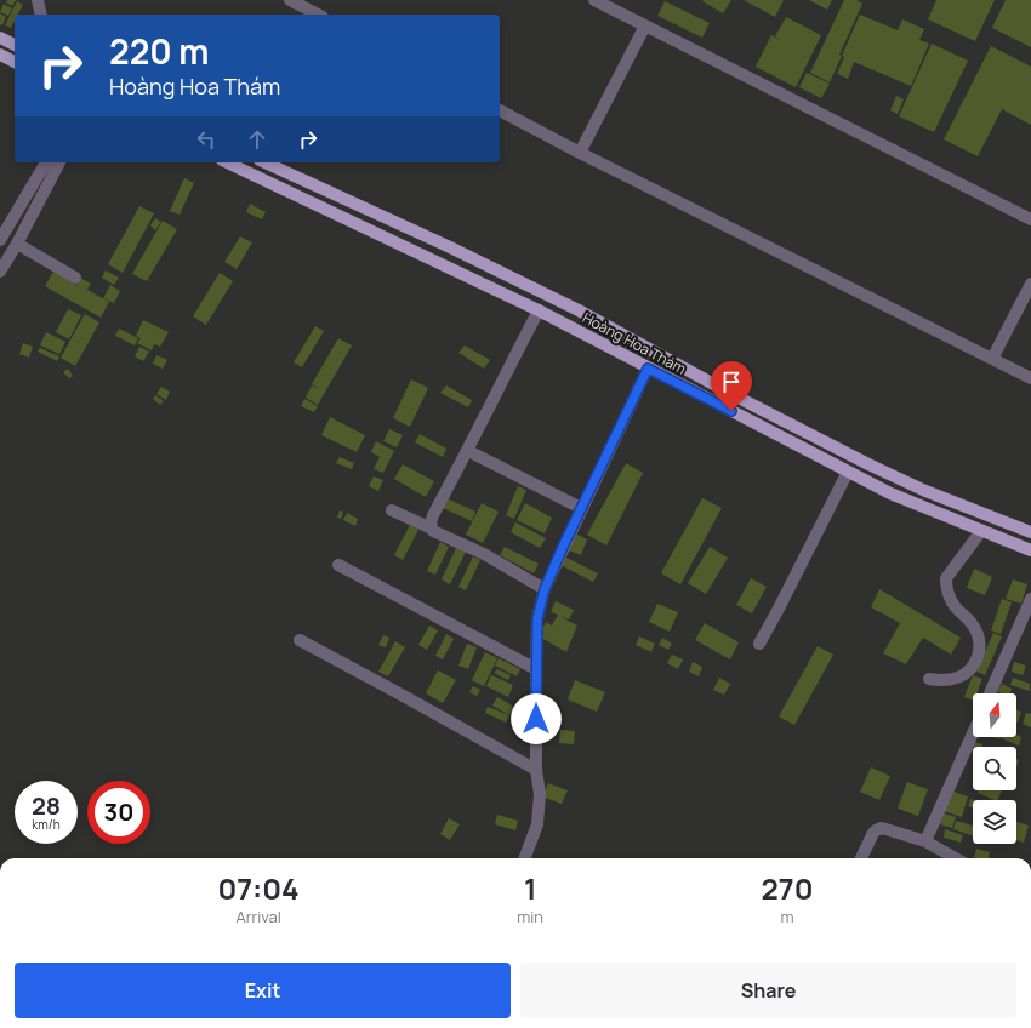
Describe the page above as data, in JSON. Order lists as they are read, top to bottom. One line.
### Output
{"streets":{"main road":["Hoàng Hoa Thám"]},"north":"top","page":{"turn":["220 m","Hoàng Hoa Thám"],"speed":"28 km/h","limit":"30","eta":["07:04","Arrival","1","min","270","m"],"buttons":["Exit","Share"]}}
